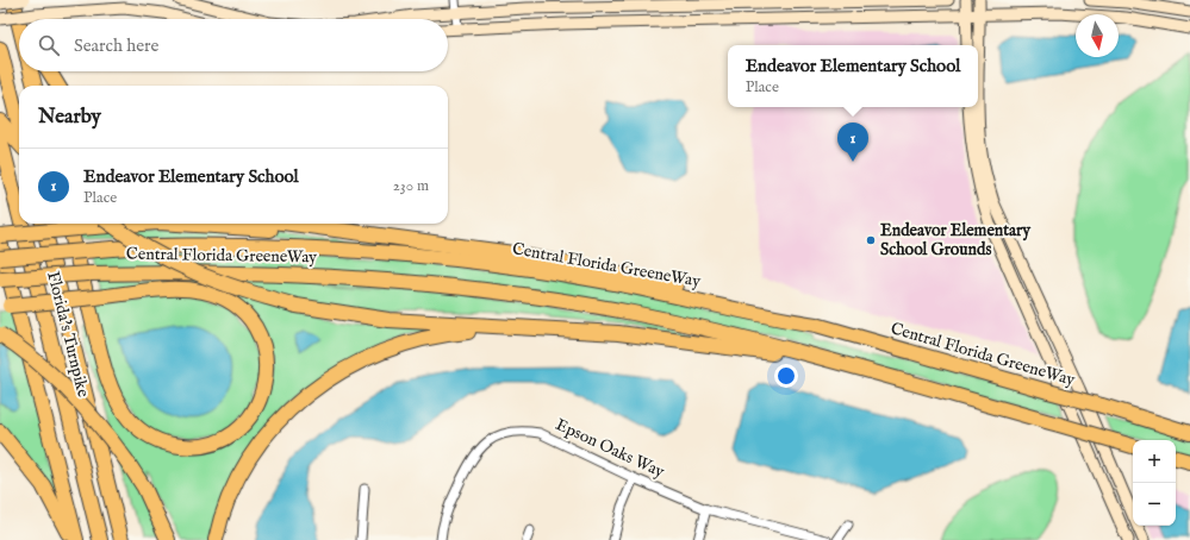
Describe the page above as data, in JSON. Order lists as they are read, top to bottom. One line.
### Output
{"streets":{"highway":["Central Florida GreeneWay","Florida's Turnpike"],"street":["Epson Oaks Way"]},"places":["Endeavor Elementary School Grounds"],"north":"bottom","page":{"search":"Search here","popup":["Endeavor Elementary School","Place"],"heading":"Nearby","pins":"1","list":[{"mark":"1","name":"Endeavor Elementary School","note":"Place","value":"230 m"}],"map_buttons":["+","−"]}}
